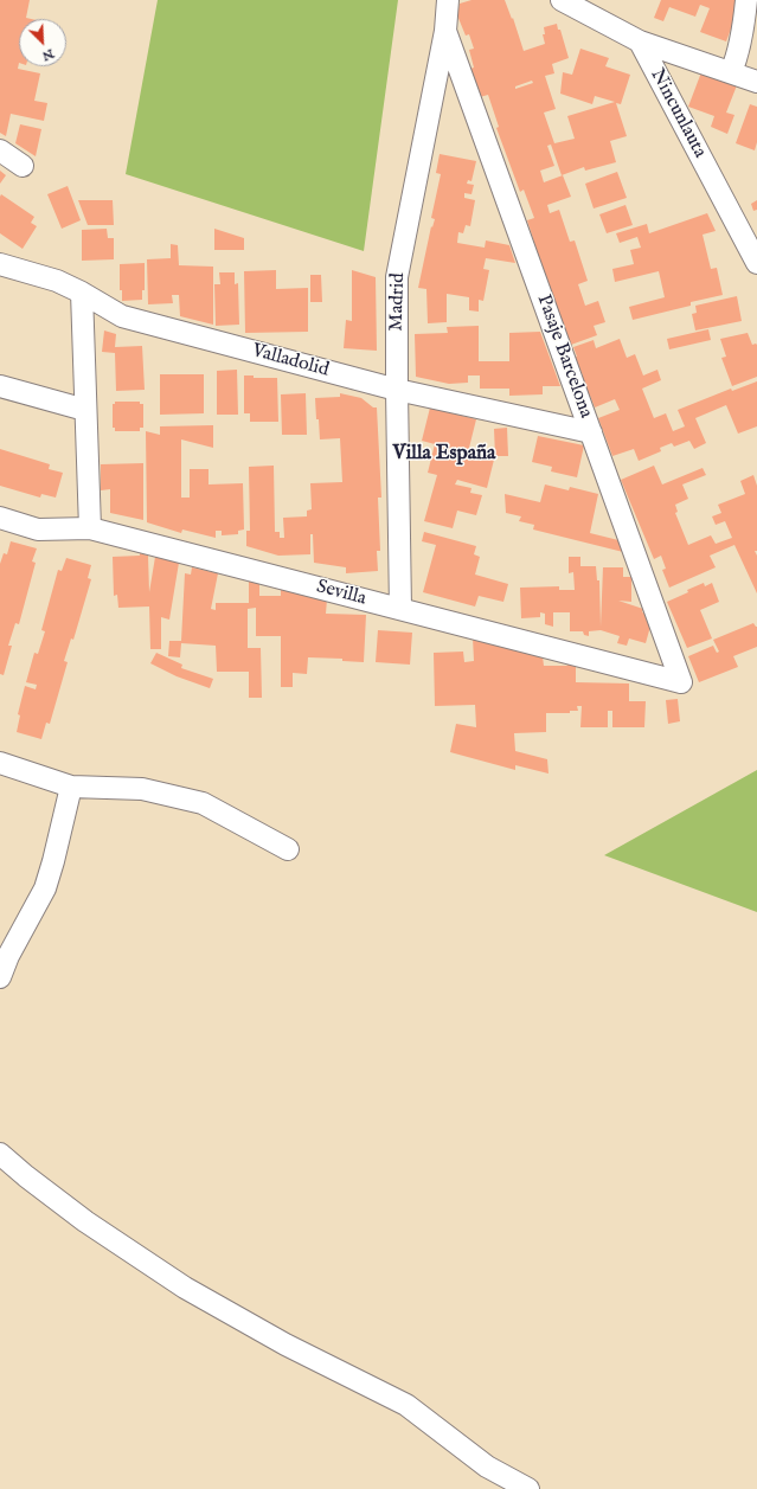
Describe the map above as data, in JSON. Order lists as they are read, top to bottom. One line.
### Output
{"streets":{"street":["Nincunlauta","Madrid","Pasaje Barcelona","Valladolid","Sevilla"]},"crossings":[["Madrid","Pasaje Barcelona"],["Madrid","Valladolid"],["Madrid","Sevilla"],["Pasaje Barcelona","Valladolid"],["Pasaje Barcelona","Sevilla"]],"districts":["Villa España"],"north":"bottom right"}
